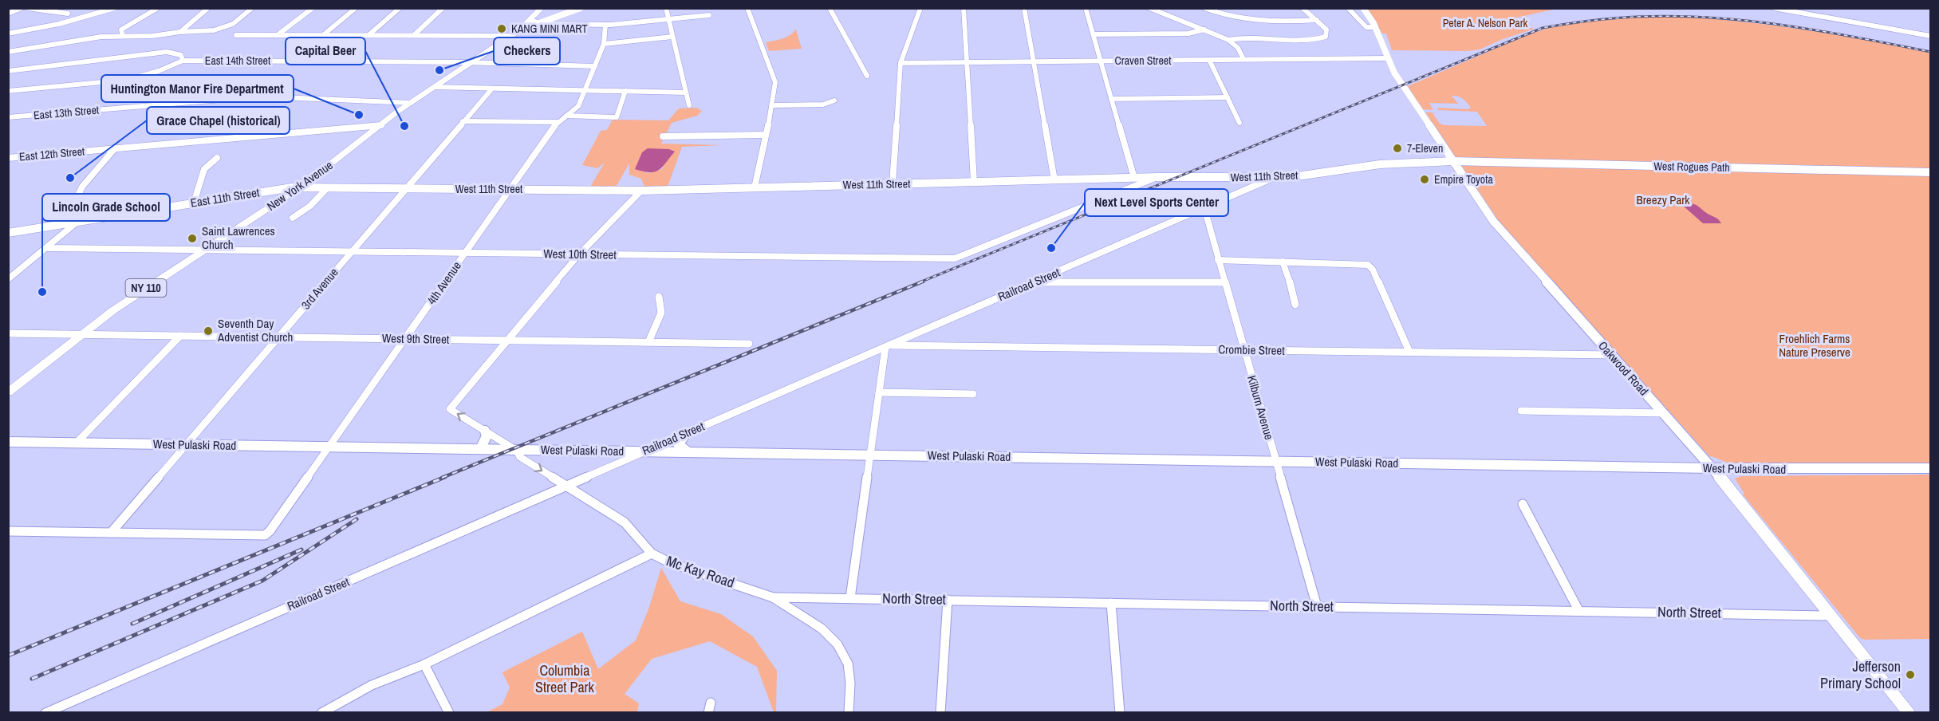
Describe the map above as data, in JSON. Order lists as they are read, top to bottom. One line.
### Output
{"streets":{"main road":["West Rogues Path","West 11th Street","New York Avenue","East 11th Street","NY 110","Oakwood Road","West Pulaski Road"],"street":["East 14th Street","Craven Street","East 13th Street","East 12th Street","West 10th Street","4th Avenue","Railroad Street","3rd Avenue","West 9th Street","Crombie Street","Kilburn Avenue","Mc Kay Road","North Street"]},"crossings":[["East 14th Street","New York Avenue"],["East 14th Street","4th Avenue"],["Craven Street","Oakwood Road"],["East 13th Street","New York Avenue"],["East 12th Street","New York Avenue"],["West Rogues Path","West 11th Street"],["West Rogues Path","Oakwood Road"],["West 11th Street","New York Avenue"],["West 11th Street","East 11th Street"],["West 11th Street","West 10th Street"],["West 11th Street","4th Avenue"],["West 11th Street","Railroad Street"],["West 11th Street","3rd Avenue"],["West 11th Street","Oakwood Road"],["New York Avenue","East 11th Street"],["New York Avenue","West 10th Street"],["New York Avenue","West 9th Street"],["West 10th Street","4th Avenue"],["West 10th Street","3rd Avenue"],["4th Avenue","3rd Avenue"],["4th Avenue","West 9th Street"],["4th Avenue","West Pulaski Road"],["Railroad Street","Crombie Street"],["Railroad Street","Kilburn Avenue"],["Railroad Street","West Pulaski Road"],["Railroad Street","Mc Kay Road"],["3rd Avenue","West 9th Street"],["3rd Avenue","West Pulaski Road"],["West 9th Street","Mc Kay Road"],["Crombie Street","Oakwood Road"],["Crombie Street","Kilburn Avenue"],["Oakwood Road","West Pulaski Road"],["Oakwood Road","North Street"],["Kilburn Avenue","West Pulaski Road"],["Kilburn Avenue","North Street"],["West Pulaski Road","Mc Kay Road"],["Mc Kay Road","North Street"]],"parks":["Peter A. Nelson Park","Breezy Park","Froehlich Farms Nature Preserve","Columbia Street Park"],"places":["KANG MINI MART","Checkers","Huntington Manor Fire Department","Capital Beer","7-Eleven","Grace Chapel (historical)","Empire Toyota","Saint Lawrences Church","Next Level Sports Center","Lincoln Grade School","Seventh Day Adventist Church","Jefferson Primary School"]}
